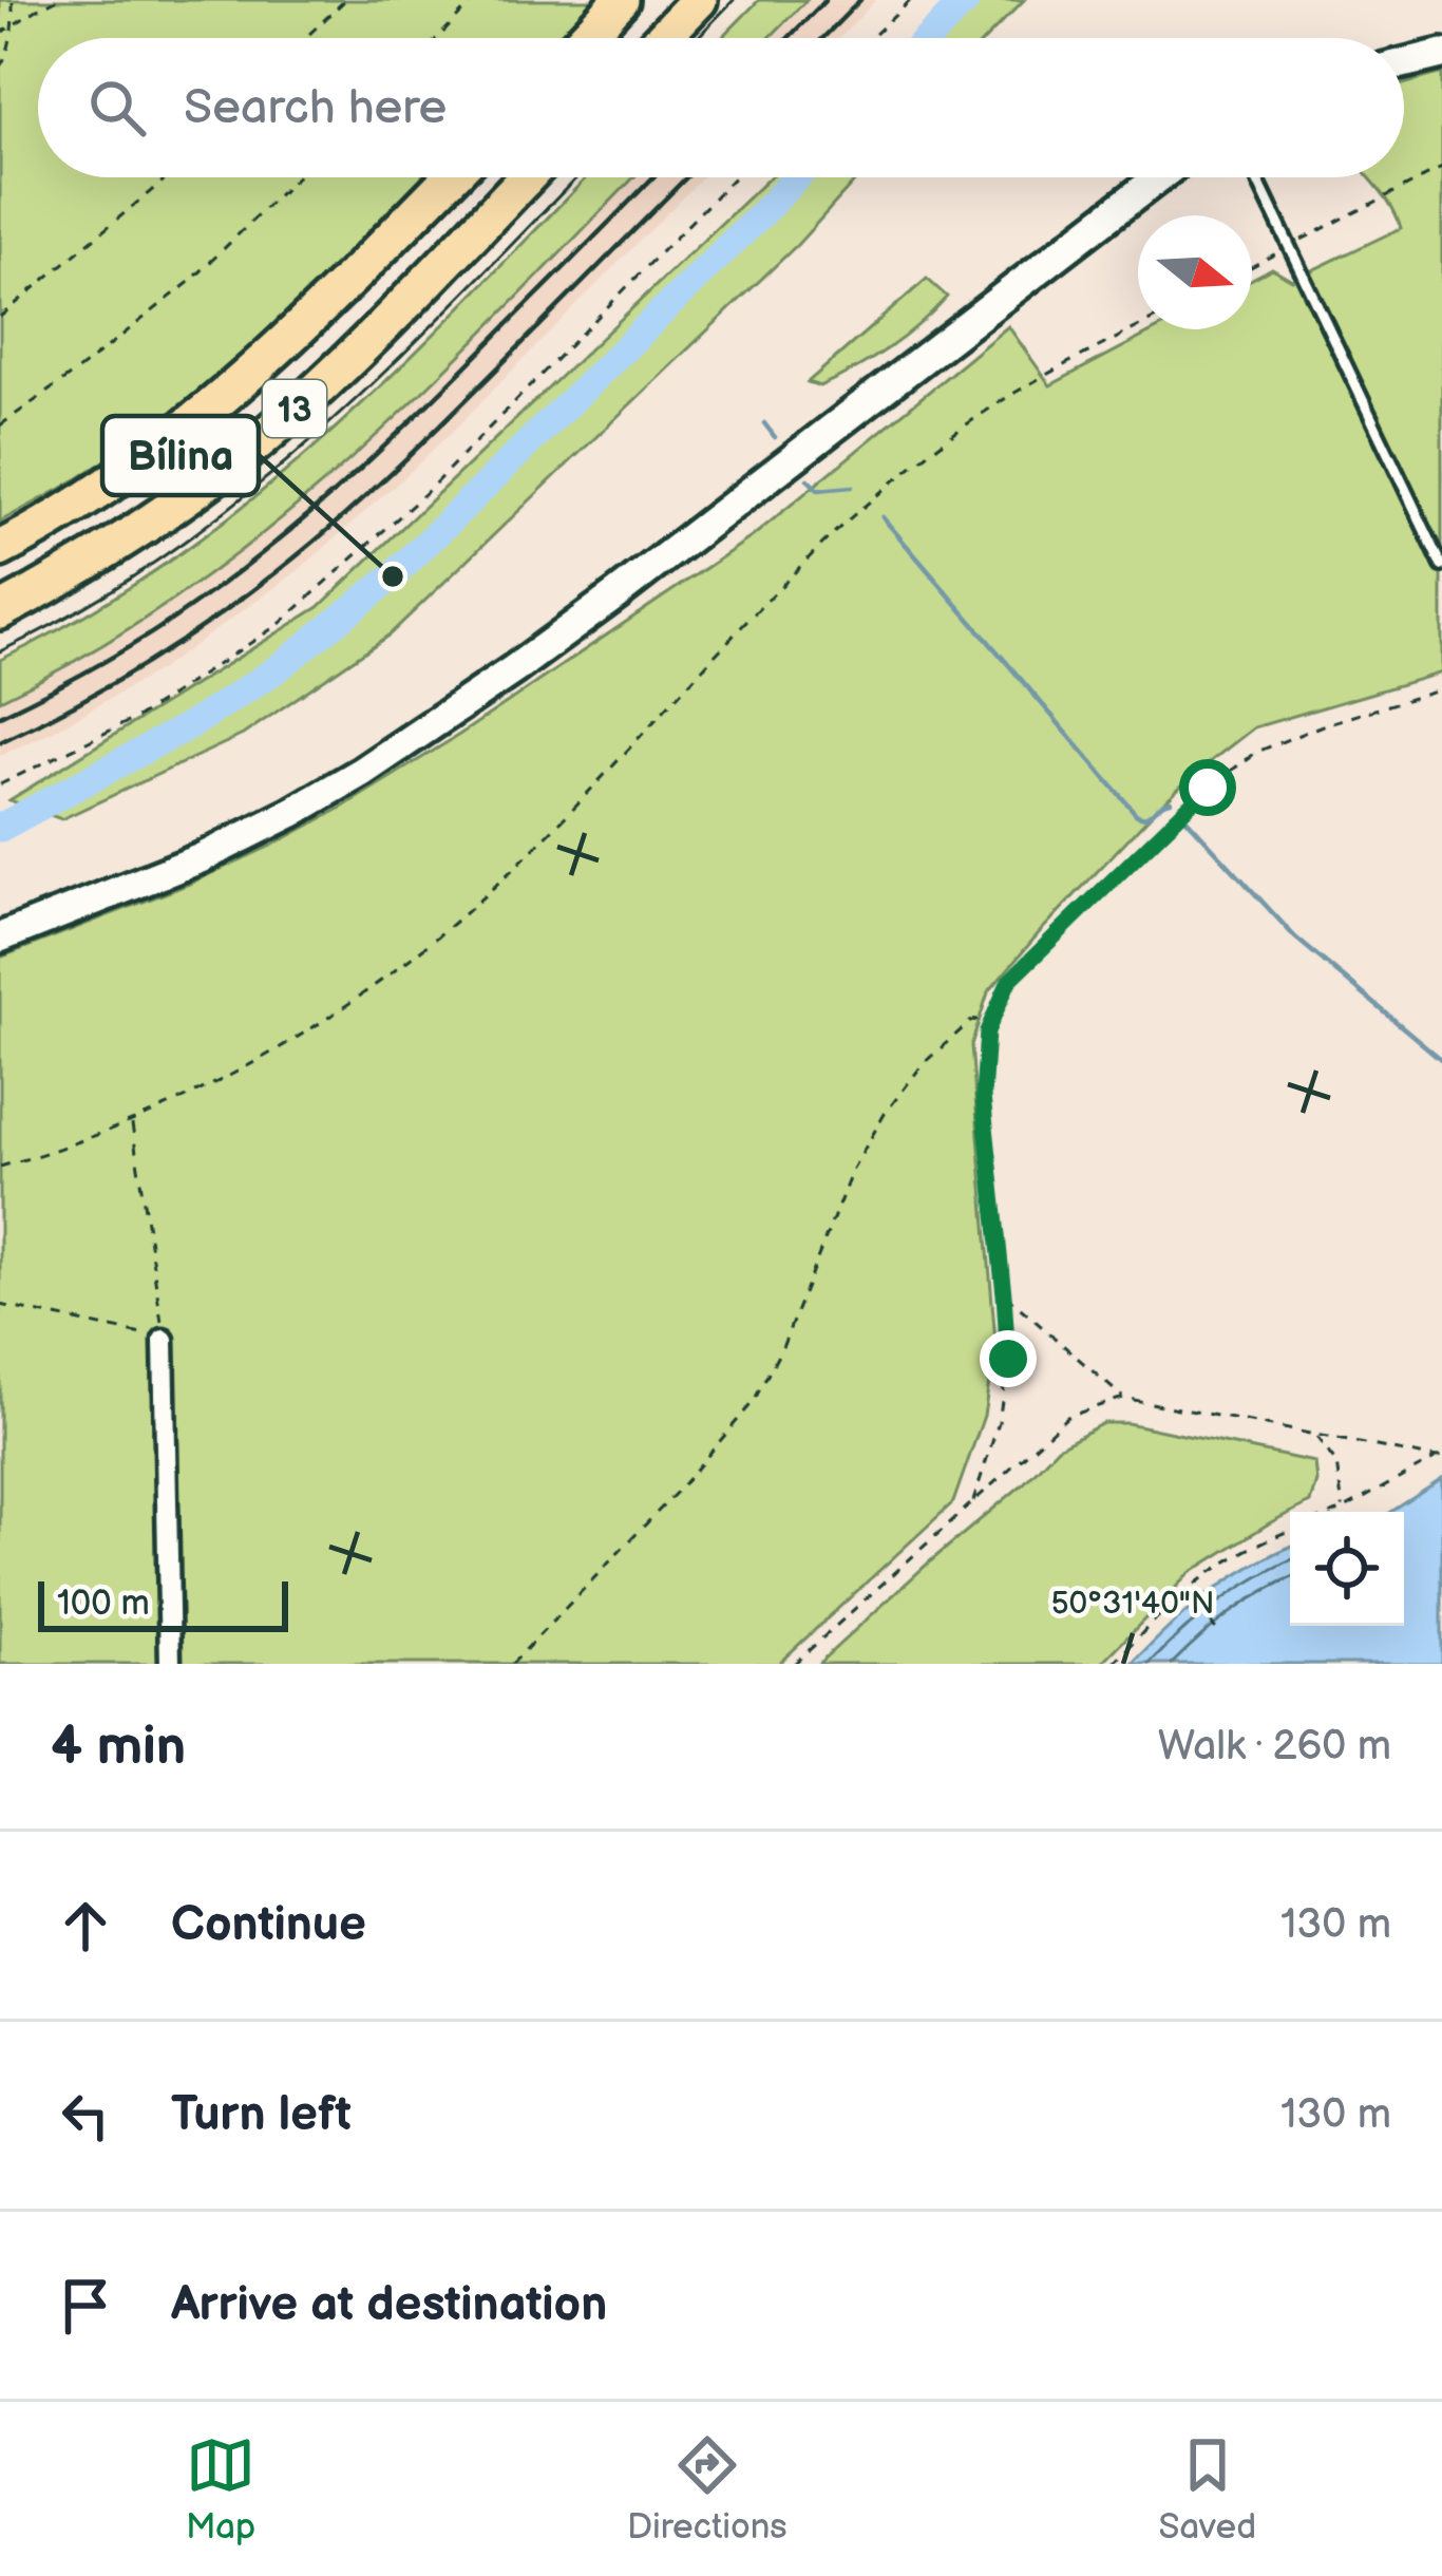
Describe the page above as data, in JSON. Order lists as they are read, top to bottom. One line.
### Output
{"streets":{"highway":["13"]},"places":["Bílina"],"scale_bar":"100 m","north":"right","page":{"search":"Search here","scale":"100 m","heading":["4 min","Walk · 260 m"],"list":[["Continue","130 m"],["Turn left","130 m"],"Arrive at destination"],"nav":["Map","Directions","Saved"]},"coordinates":["50°31'40\"N"]}
